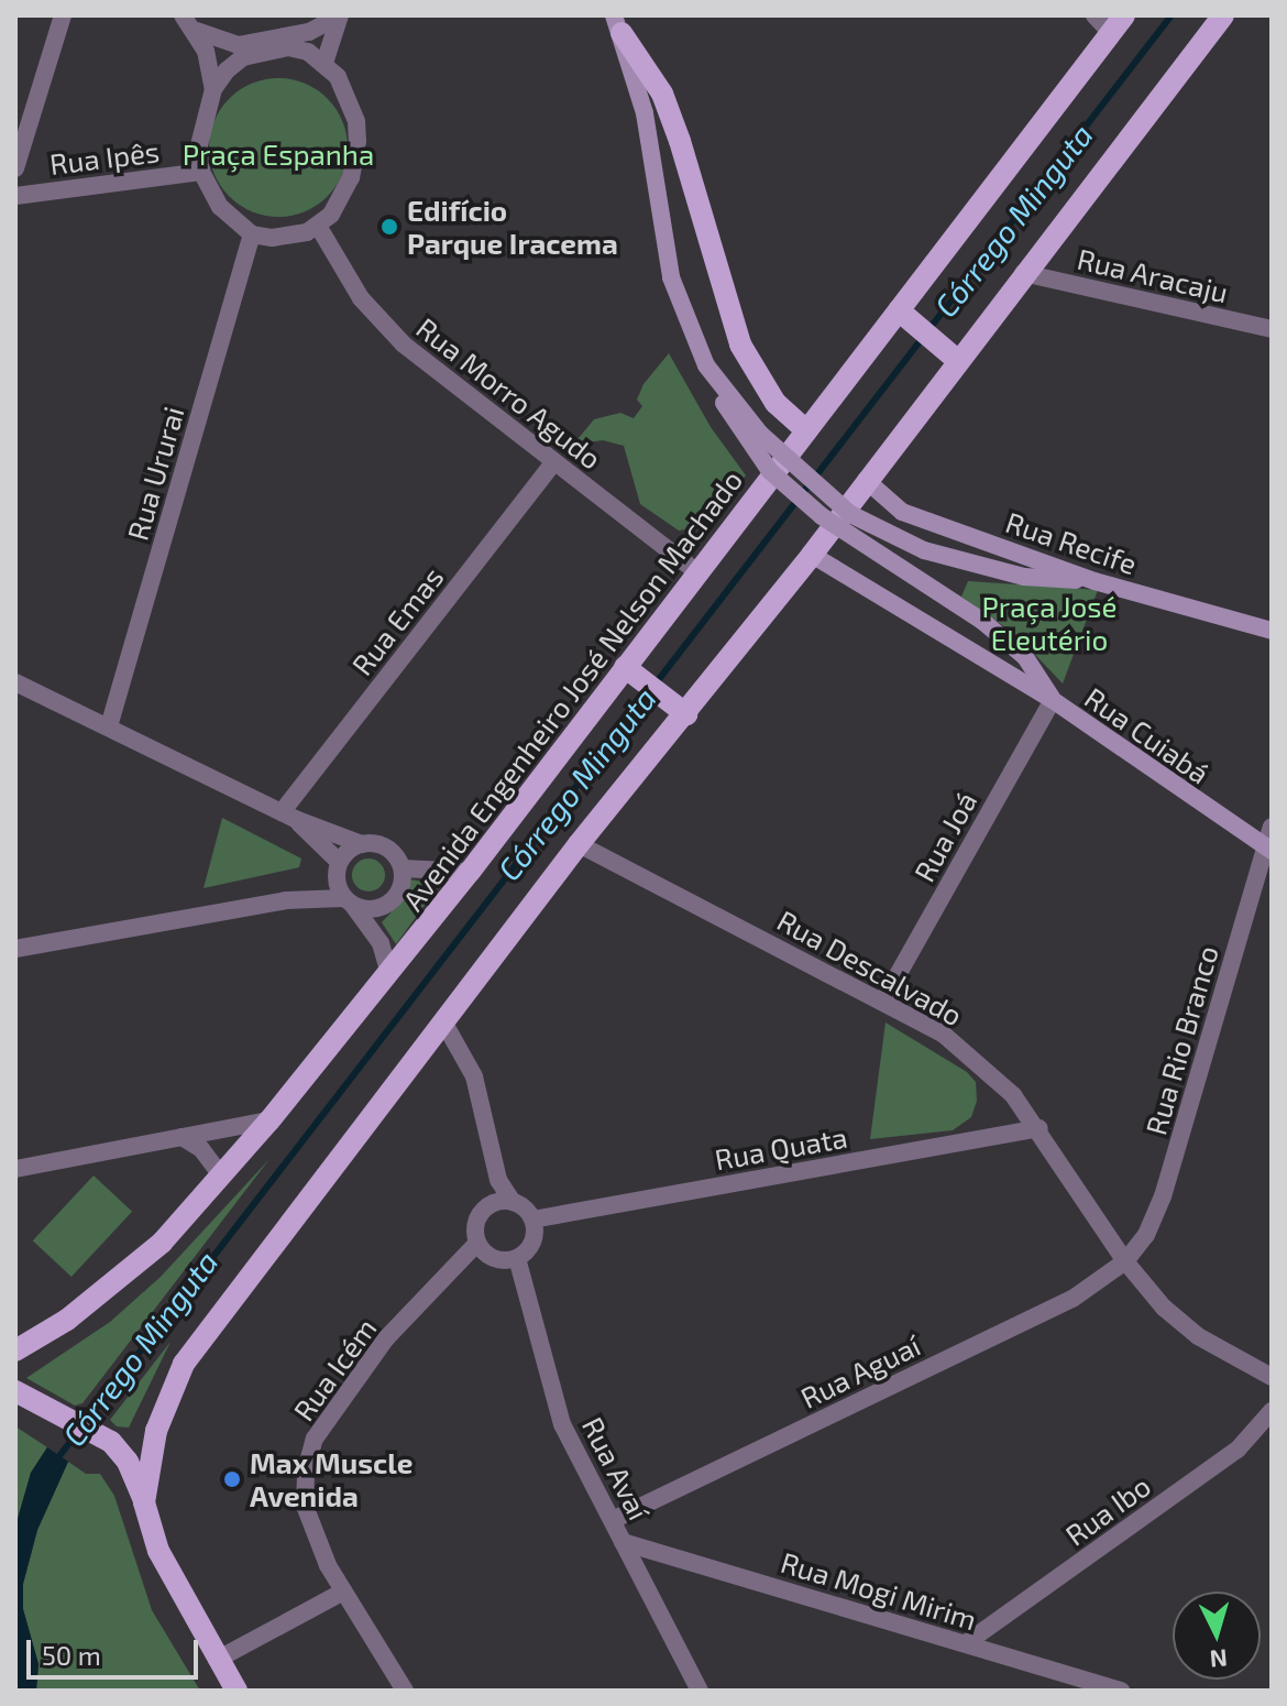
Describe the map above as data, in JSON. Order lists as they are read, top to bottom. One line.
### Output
{"streets":{"main road":["Rua Recife","Avenida Engenheiro José Nelson Machado","Rua Cuiabá"],"street":["Rua Ipês","Rua Aracaju","Rua Morro Agudo","Rua Ururai","Rua Emas","Rua Joá","Rua Descalvado","Rua Rio Branco","Rua Quata","Rua Icém","Rua Aguaí","Rua Avaí","Rua Ibo","Rua Mogi Mirim"]},"crossings":[["Rua Ipês","Rua Morro Agudo"],["Rua Ipês","Rua Ururai"],["Rua Morro Agudo","Rua Ururai"],["Rua Morro Agudo","Rua Emas"],["Rua Morro Agudo","Avenida Engenheiro José Nelson Machado"],["Rua Cuiabá","Rua Joá"],["Rua Cuiabá","Rua Rio Branco"],["Rua Joá","Rua Descalvado"],["Rua Descalvado","Rua Rio Branco"],["Rua Descalvado","Rua Quata"],["Rua Descalvado","Rua Aguaí"],["Rua Rio Branco","Rua Aguaí"],["Rua Quata","Rua Icém"],["Rua Quata","Rua Avaí"],["Rua Icém","Rua Avaí"],["Rua Aguaí","Rua Avaí"],["Rua Avaí","Rua Mogi Mirim"],["Rua Ibo","Rua Mogi Mirim"]],"water":["Córrego Minguta"],"parks":["Praça Espanha","Praça José Eleutério"],"places":["Edifício Parque Iracema","Max Muscle Avenida"],"scale_bar":"50 m","north":"bottom"}
